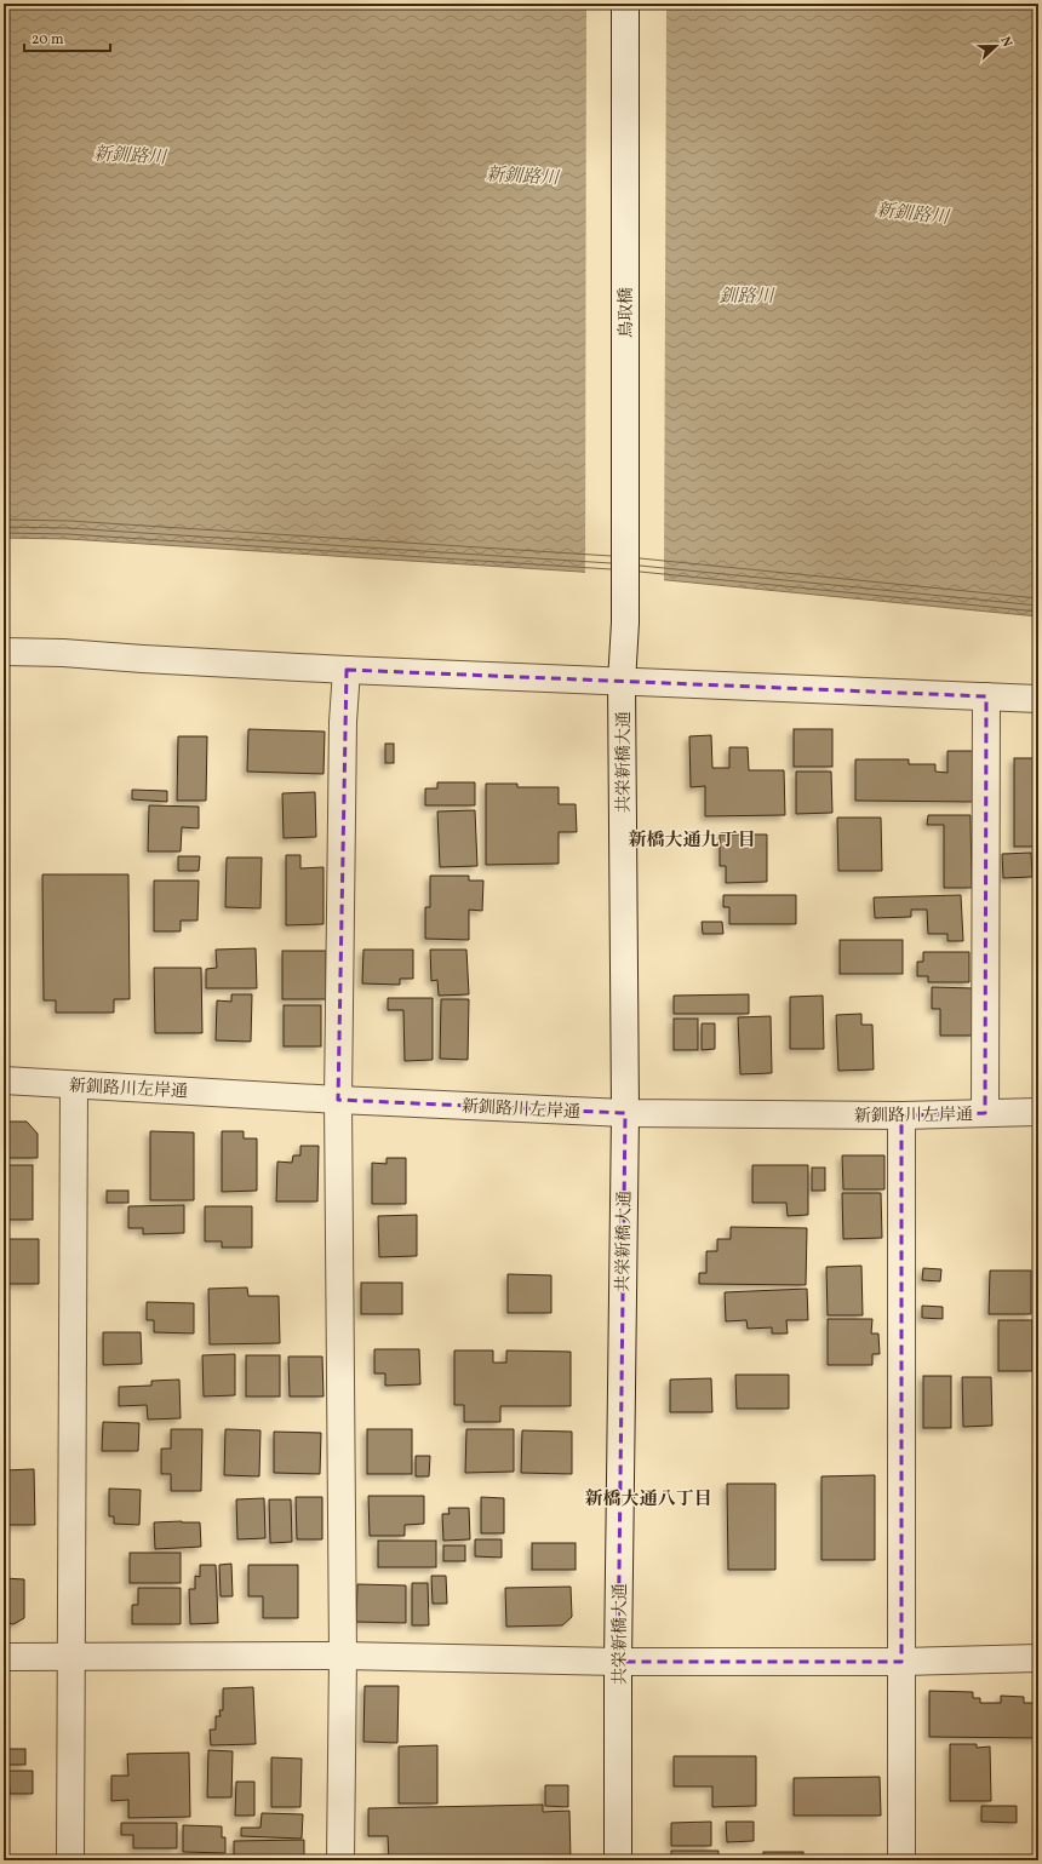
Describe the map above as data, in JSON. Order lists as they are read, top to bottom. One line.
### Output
{"streets":{"street":["鳥取橋","共栄新橋大通","新釧路川左岸通"]},"crossings":[["鳥取橋","共栄新橋大通"],["共栄新橋大通","新釧路川左岸通"]],"districts":["新橋大通九丁目","新橋大通八丁目"],"water":["新釧路川","釧路川"],"scale_bar":"20 m","north":"right"}
